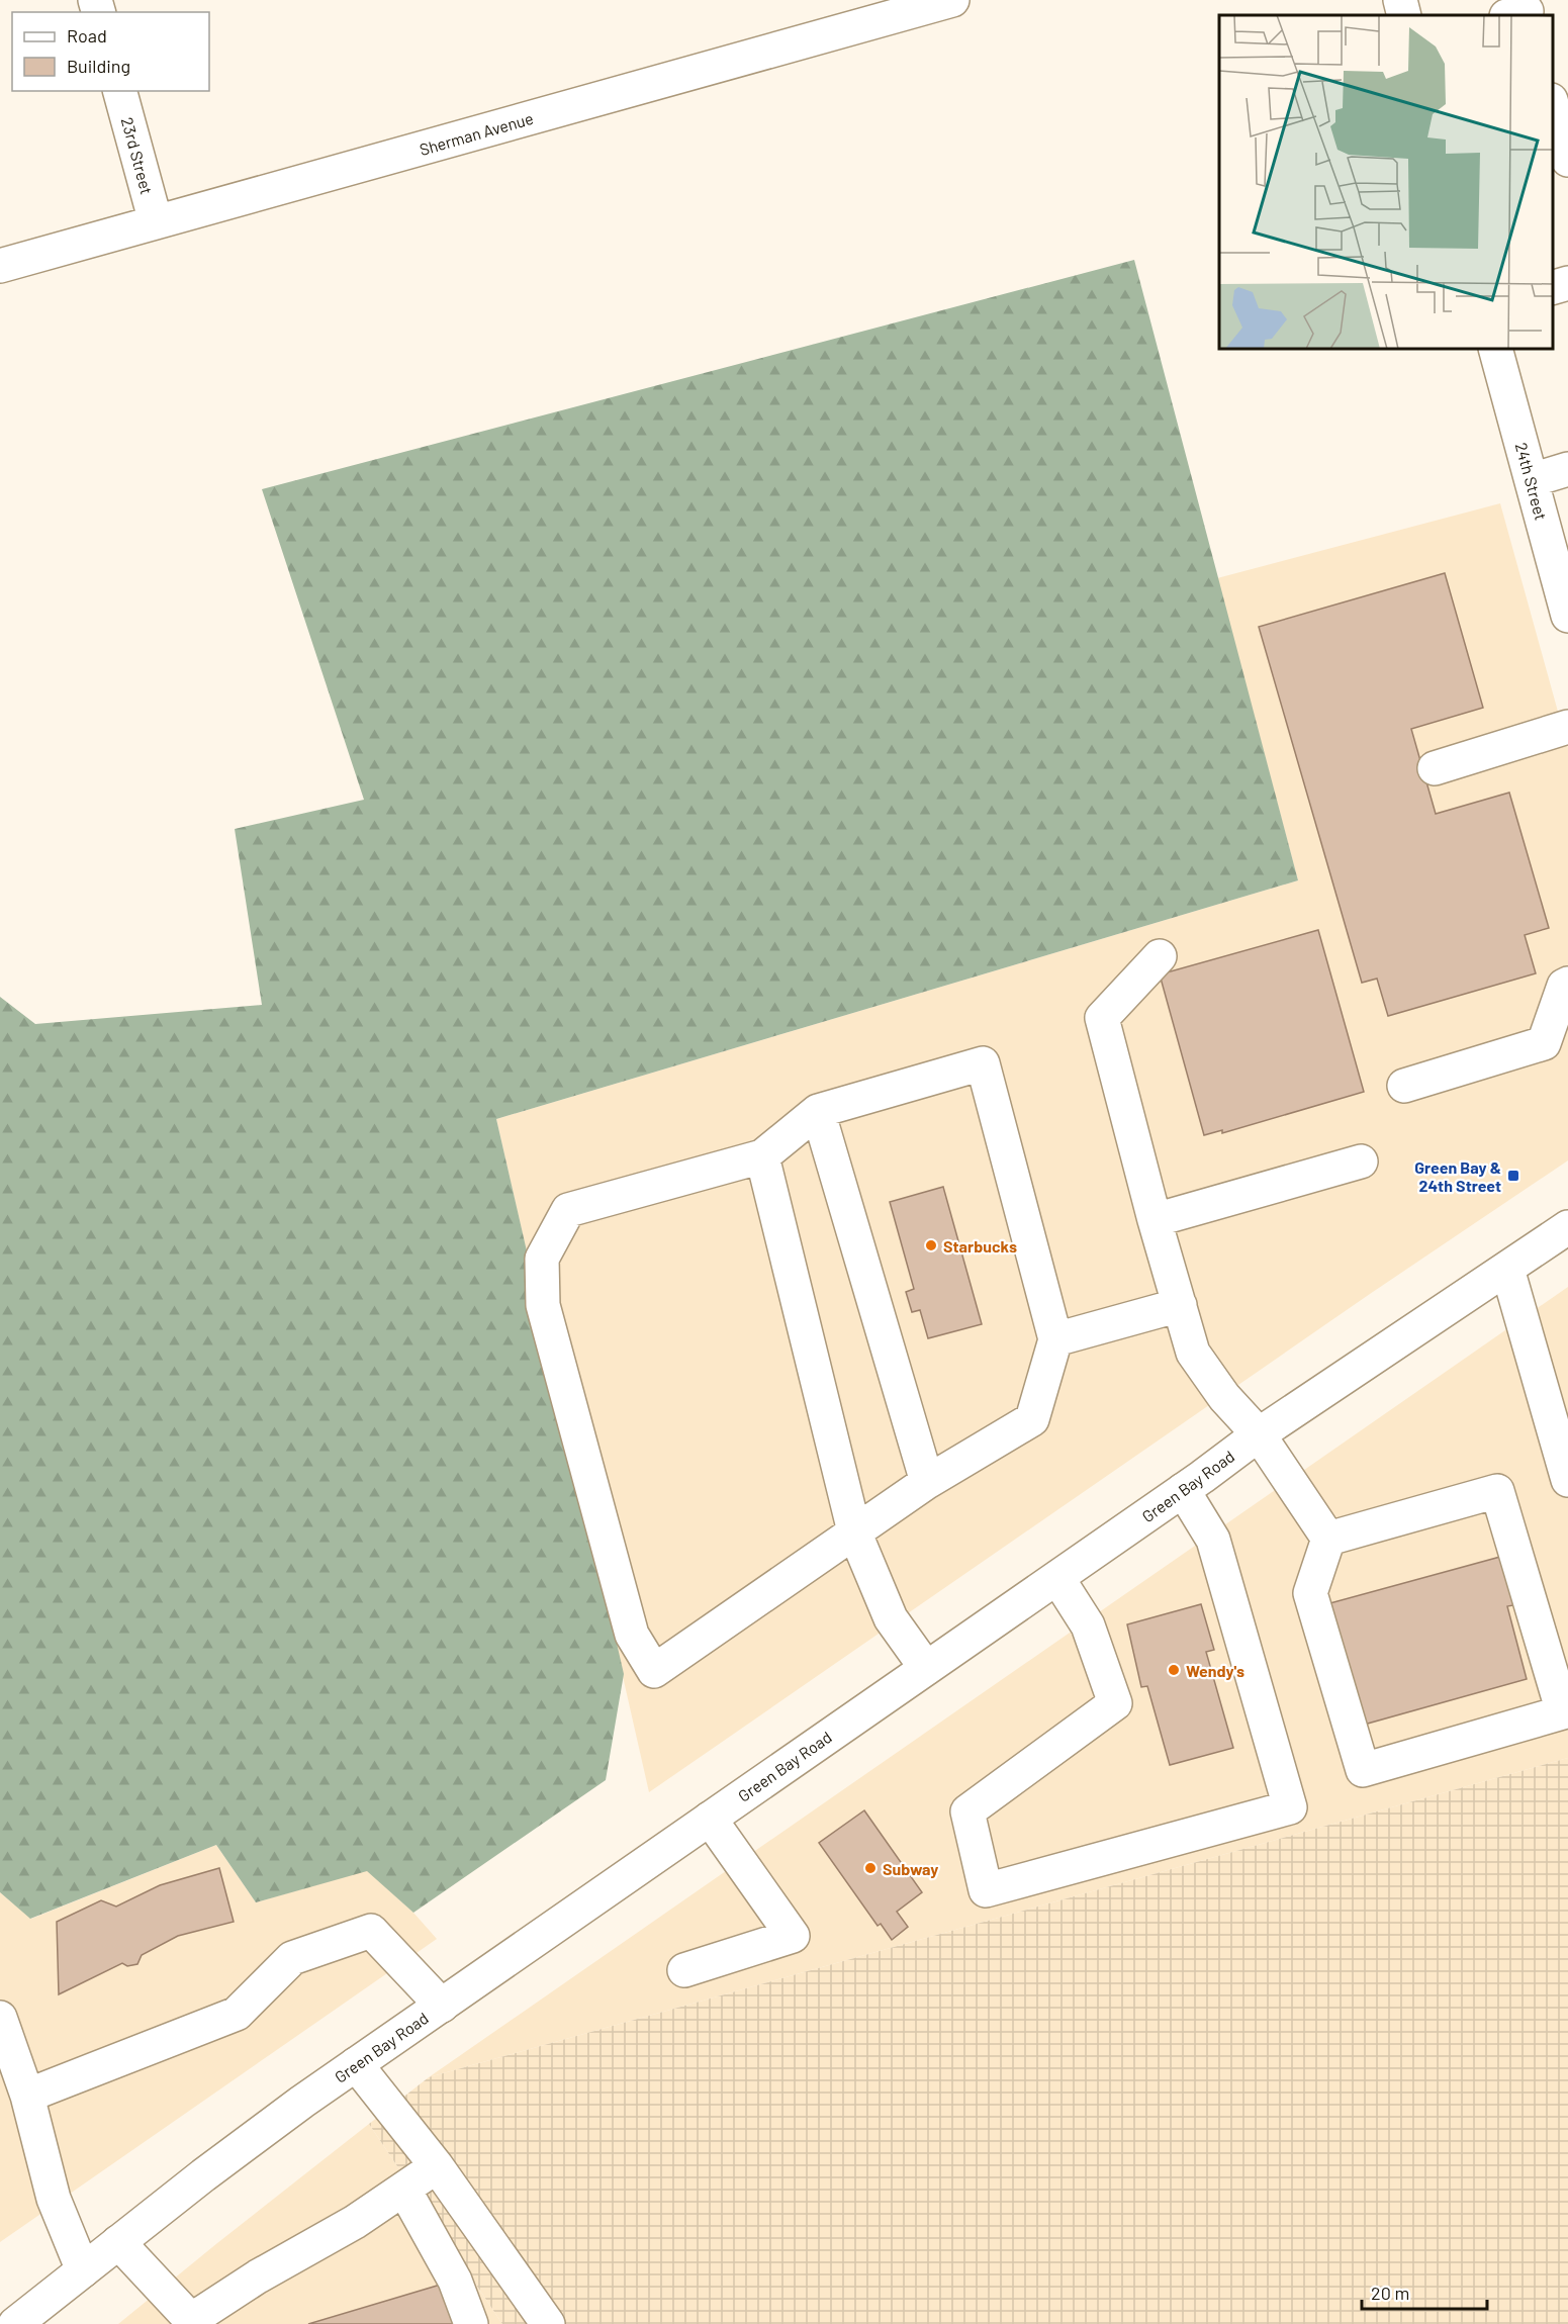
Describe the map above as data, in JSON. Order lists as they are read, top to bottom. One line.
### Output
{"streets":{"main road":["Sherman Avenue","23rd Street","24th Street","Green Bay Road"]},"crossings":[["Sherman Avenue","23rd Street"]],"places":{"transit":["Green Bay & 24th Street"],"other":["Starbucks","Wendy's","Subway"]},"legend":["Road","Building"],"scale_bar":"20 m"}
